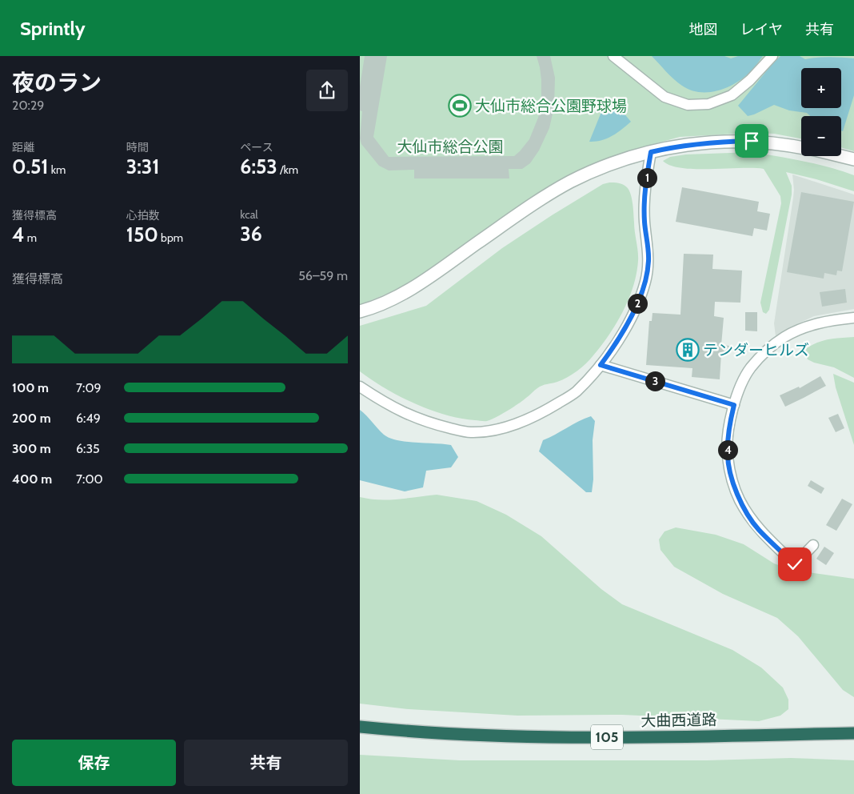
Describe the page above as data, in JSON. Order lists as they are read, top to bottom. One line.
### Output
{"streets":{"highway":["大曲西道路","105"]},"parks":["大仙市総合公園"],"places":{"sports":["大仙市総合公園野球場"],"building":["テンダーヒルズ"]},"page":{"header":"Sprintly","nav":["地図","レイヤ","共有"],"heading":["夜のラン","20:29"],"map_buttons":["+","−"],"stats":[["距離","0.51 km"],["時間","3:31"],["ペース","6:53 /km"],["獲得標高","4 m"],["心拍数","150 bpm"],["kcal","36"]],"pins":["1","2","3","4"],"chart":["獲得標高","56–59 m"],"list":[{"name":"100 m","note":"7:09"},{"name":"200 m","note":"6:49"},{"name":"300 m","note":"6:35"},{"name":"400 m","note":"7:00"}],"buttons":["保存","共有"]}}
